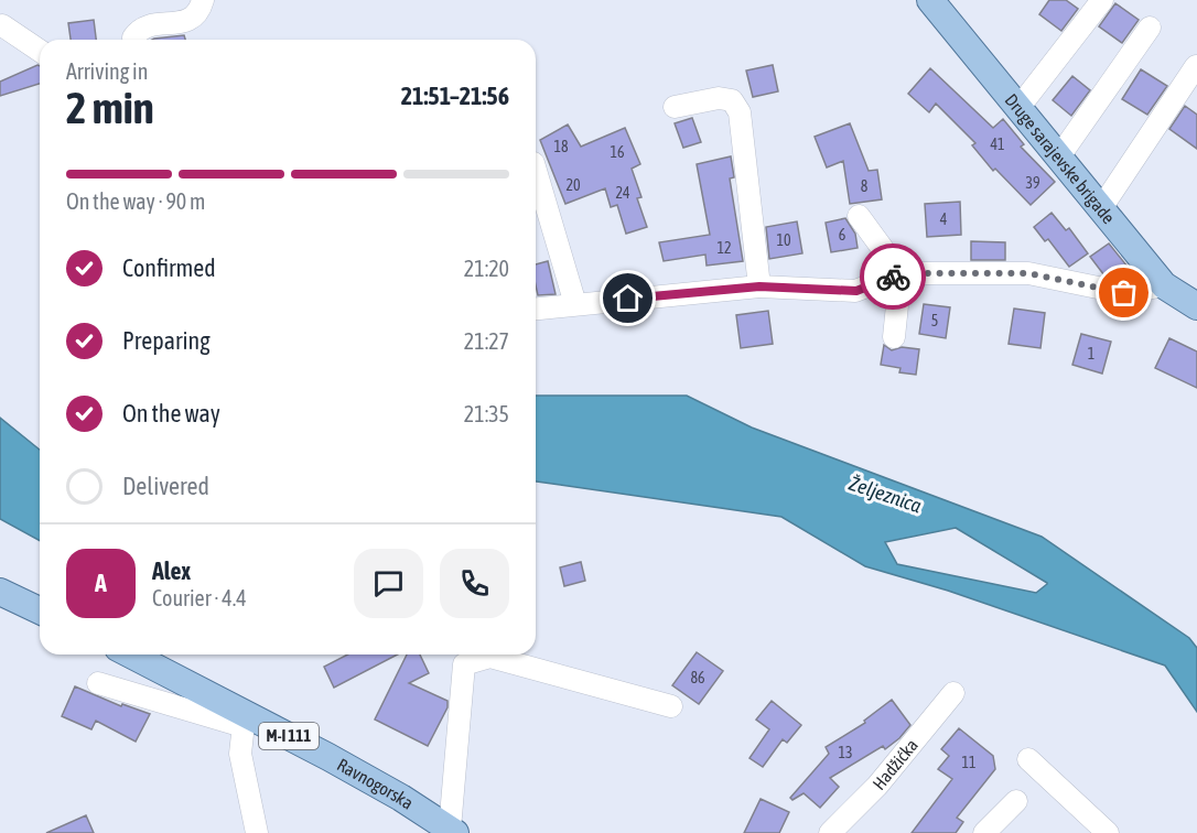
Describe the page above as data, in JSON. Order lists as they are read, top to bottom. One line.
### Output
{"streets":{"main road":["Druge sarajevske brigade","M-I 111","Ravnogorska"],"street":["Hadžićka"]},"water":["Željeznica"],"house_numbers":["41","18","16","39","20","8","24","4","6","10","12","5","1","86","13","11"],"page":{"heading":["2 min","Arriving in","21:51–21:56"],"panel":["Alex","Courier · 4.4"],"bar":"On the way · 90 m","list":[["Confirmed","21:20"],["Preparing","21:27"],["On the way","21:35"],"Delivered"],"round":"A"}}
